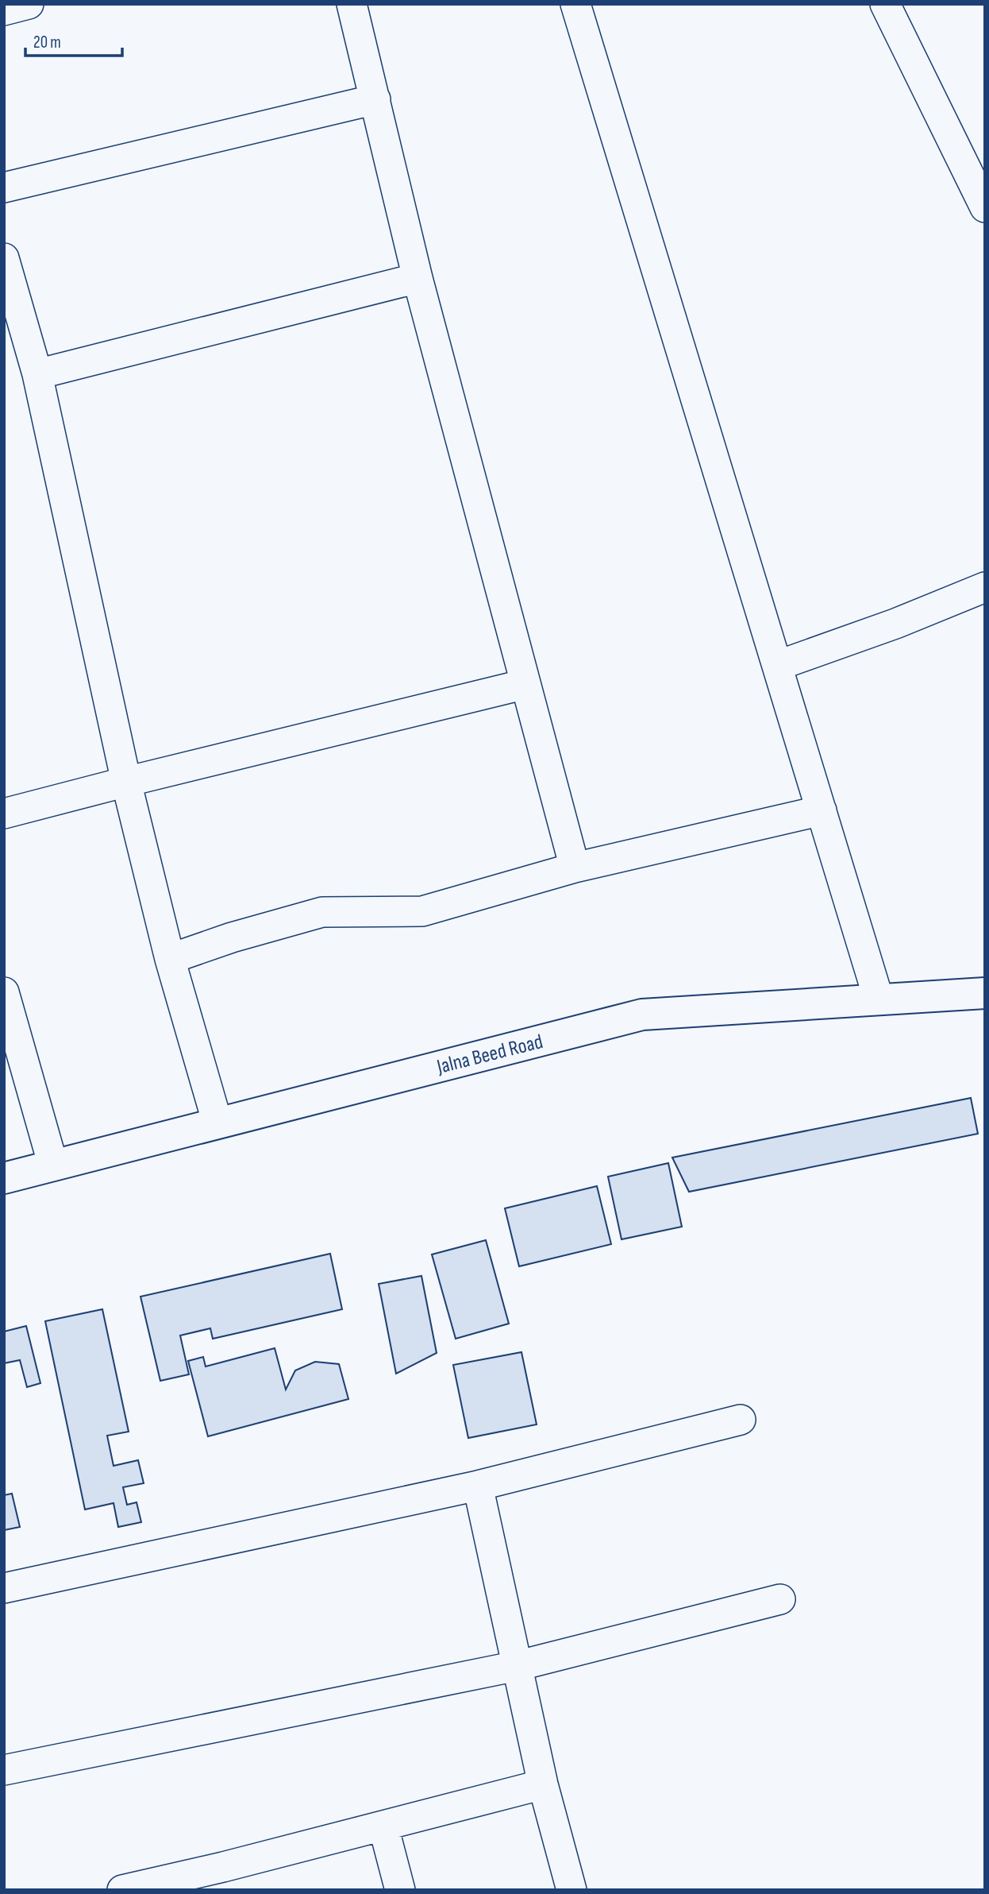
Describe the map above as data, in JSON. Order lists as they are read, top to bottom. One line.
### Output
{"streets":{"main road":["Jalna Beed Road"]},"scale_bar":"20 m"}
